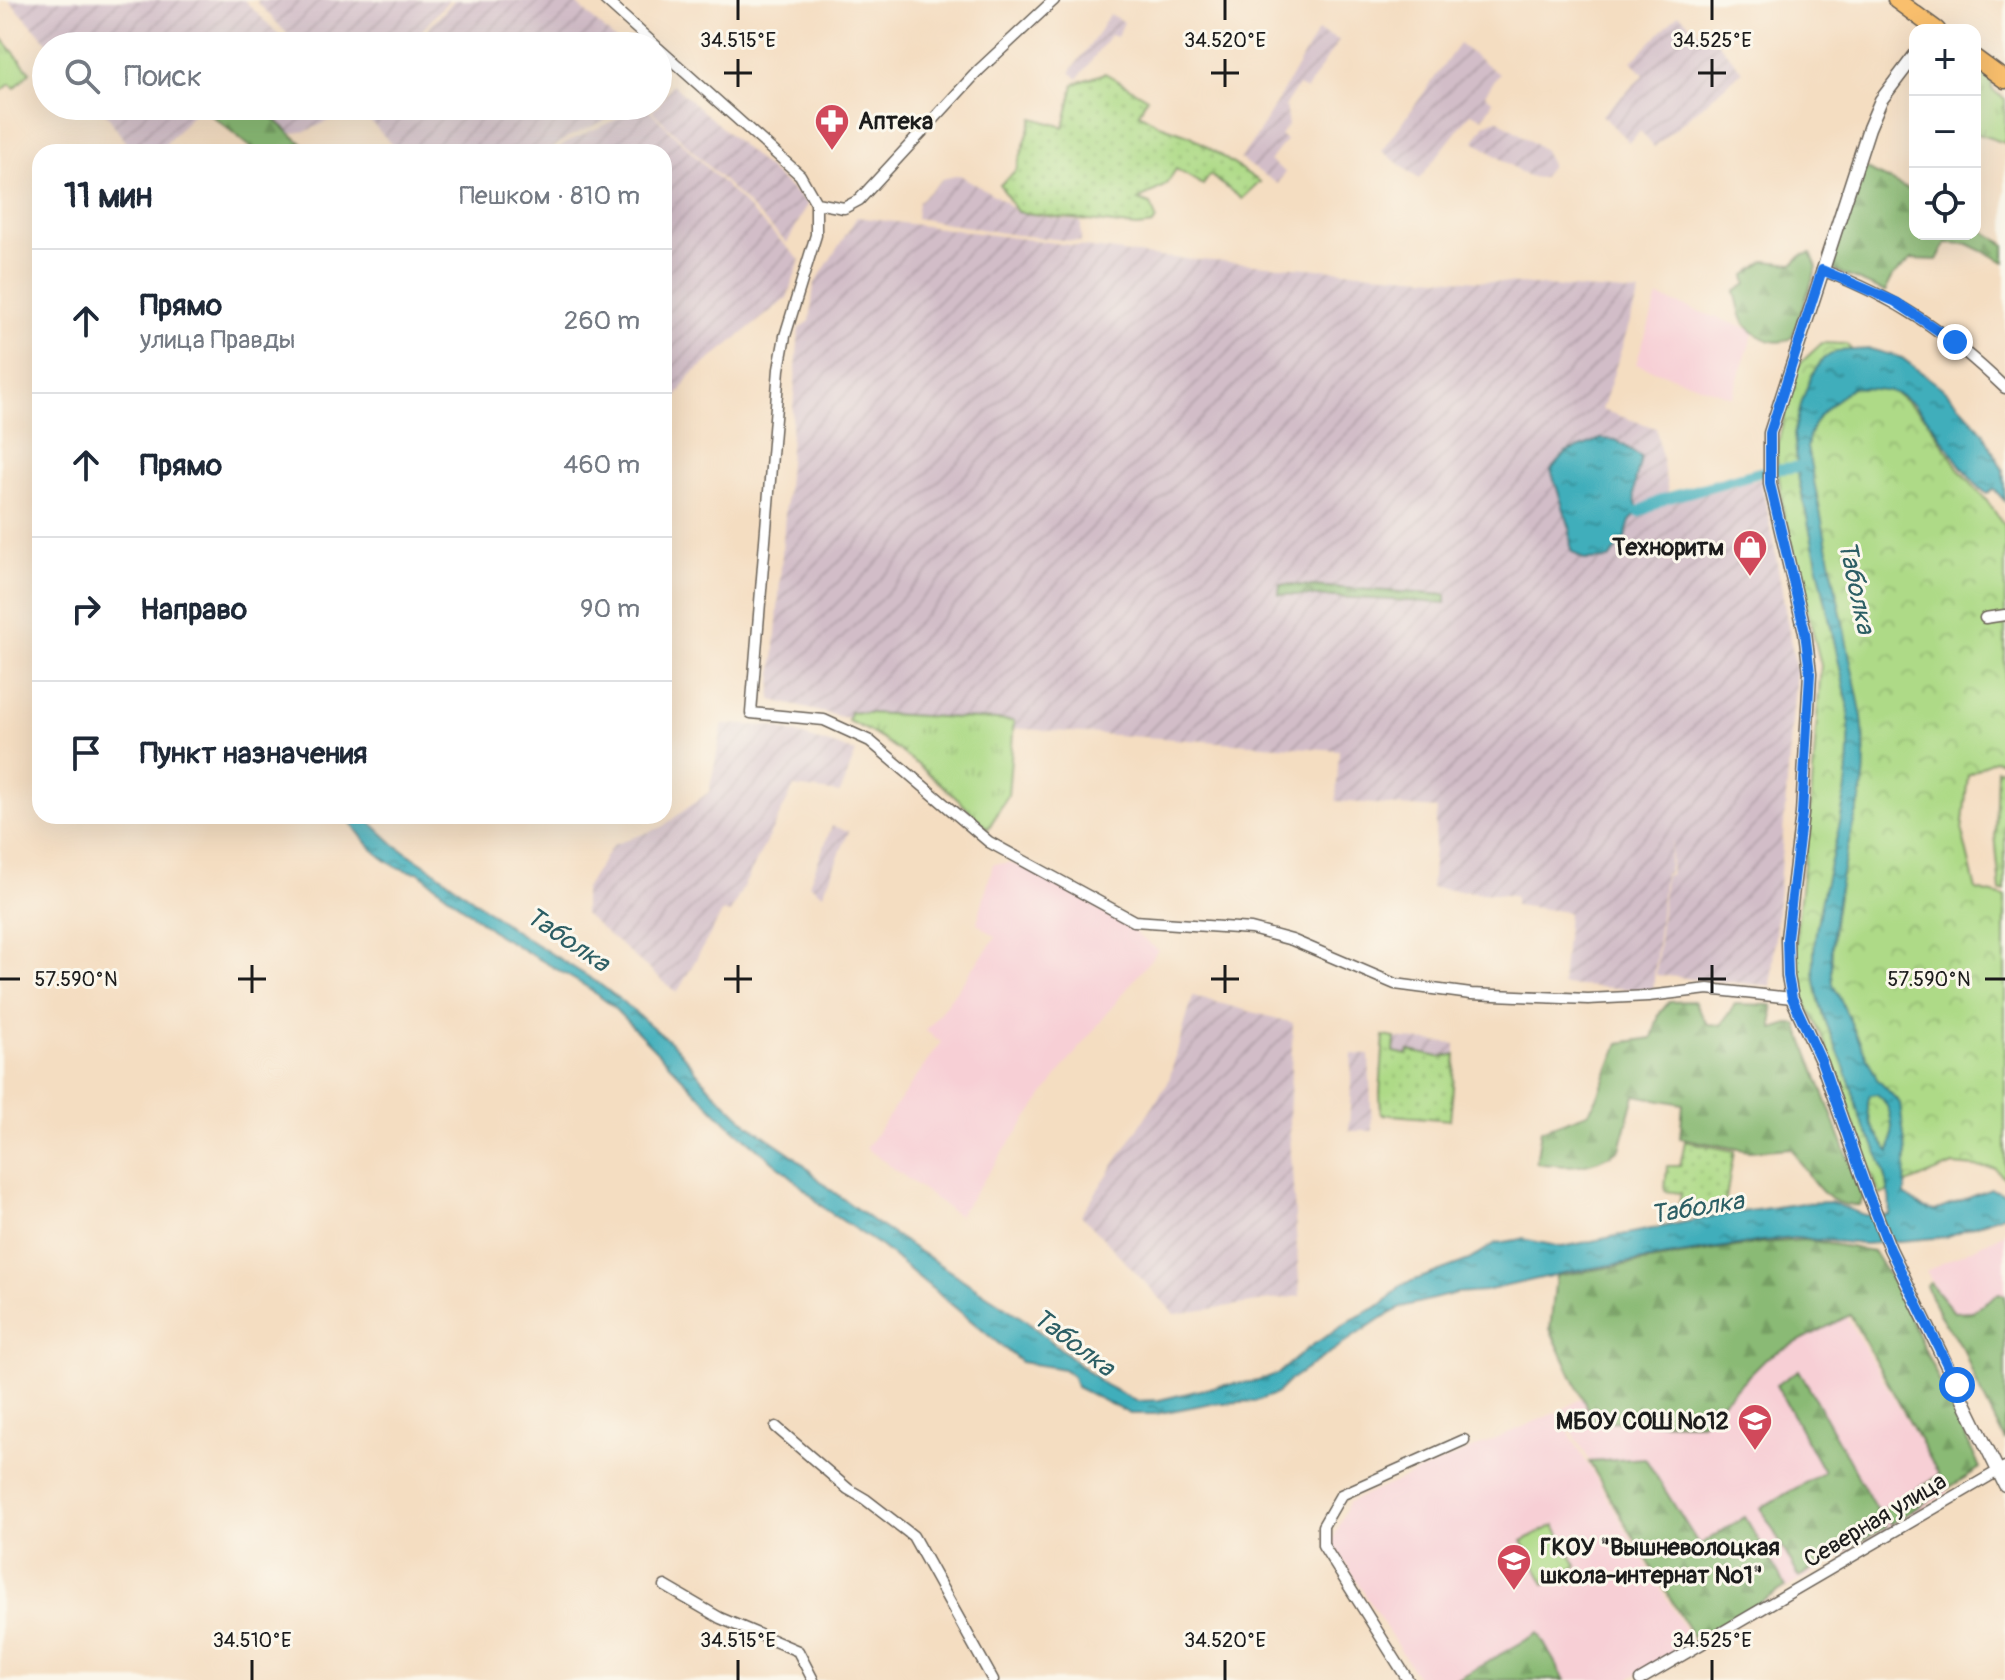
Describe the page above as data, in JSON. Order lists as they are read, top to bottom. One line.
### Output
{"streets":{"street":["Северная улица"]},"water":["Таболка"],"places":{"pharmacy":["Аптека"],"shop":["Техноритм"],"school or university":["МБОУ СОШ №12","ГКОУ \"Вышневолоцкая школа-интернат №1\""]},"page":{"map_buttons":["+","−"],"search":"Поиск","heading":["11 мин","Пешком · 810 m"],"list":[["Прямо","улица Правды","260 m"],["Прямо","460 m"],["Направо","90 m"],"Пункт назначения"]},"coordinates":["34.515°E","34.520°E","34.525°E","57.590°N","34.510°E"]}
